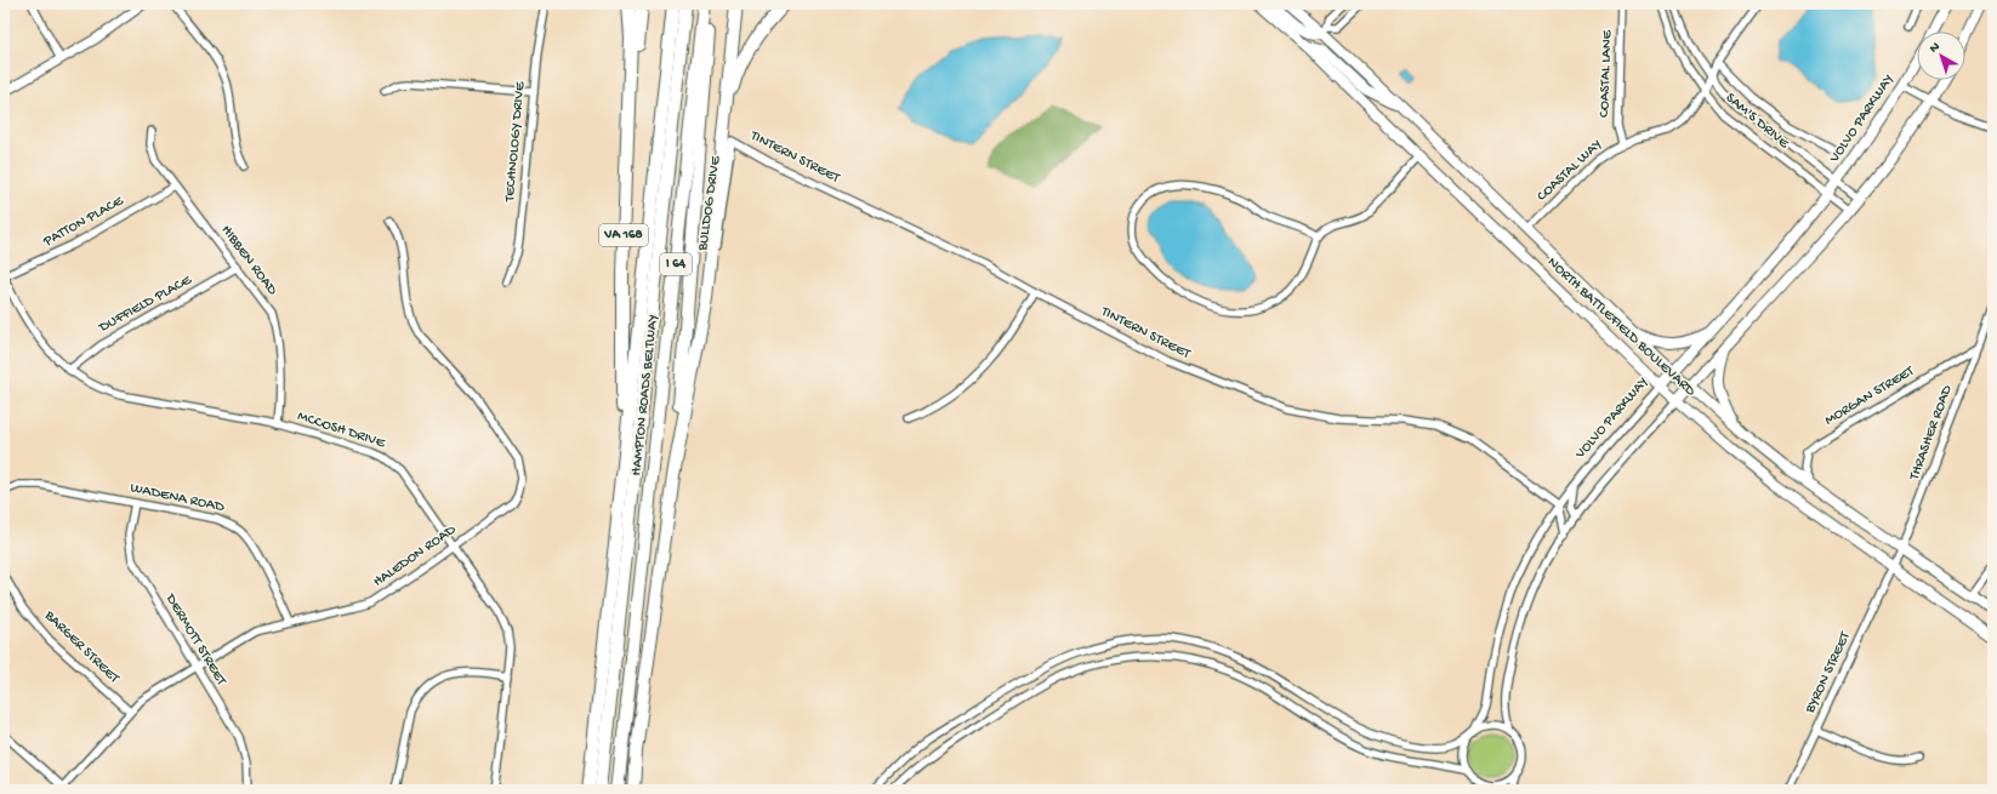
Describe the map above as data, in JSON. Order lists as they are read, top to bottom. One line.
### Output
{"streets":{"highway":["VA 168","I 64","HAMPTON ROADS BELTWAY"],"main road":["VOLVO PARKWAY","NORTH BATTLEFIELD BOULEVARD"],"street":["COASTAL LANE","SAM'S DRIVE","TECHNOLOGY DRIVE","TINTERN STREET","COASTAL WAY","BULLDOG DRIVE","PATTON PLACE","HIBBEN ROAD","DUFFIELD PLACE","MORGAN STREET","MCCOSH DRIVE","THRASHER ROAD","WADENA ROAD","HALEDON ROAD","DERMOTT STREET","BARGER STREET","BYRON STREET"]},"crossings":[["COASTAL LANE","COASTAL WAY"],["VOLVO PARKWAY","SAM'S DRIVE"],["VOLVO PARKWAY","TINTERN STREET"],["VOLVO PARKWAY","NORTH BATTLEFIELD BOULEVARD"],["SAM'S DRIVE","COASTAL WAY"],["TINTERN STREET","BULLDOG DRIVE"],["COASTAL WAY","NORTH BATTLEFIELD BOULEVARD"],["PATTON PLACE","HIBBEN ROAD"],["PATTON PLACE","MCCOSH DRIVE"],["VA 168","HAMPTON ROADS BELTWAY"],["HIBBEN ROAD","DUFFIELD PLACE"],["HIBBEN ROAD","MCCOSH DRIVE"],["DUFFIELD PLACE","MCCOSH DRIVE"],["NORTH BATTLEFIELD BOULEVARD","MORGAN STREET"],["NORTH BATTLEFIELD BOULEVARD","THRASHER ROAD"],["NORTH BATTLEFIELD BOULEVARD","BYRON STREET"],["MORGAN STREET","THRASHER ROAD"],["MCCOSH DRIVE","HALEDON ROAD"],["THRASHER ROAD","BYRON STREET"],["WADENA ROAD","HALEDON ROAD"],["WADENA ROAD","DERMOTT STREET"],["HALEDON ROAD","DERMOTT STREET"],["HALEDON ROAD","BARGER STREET"]],"north":"top left"}
